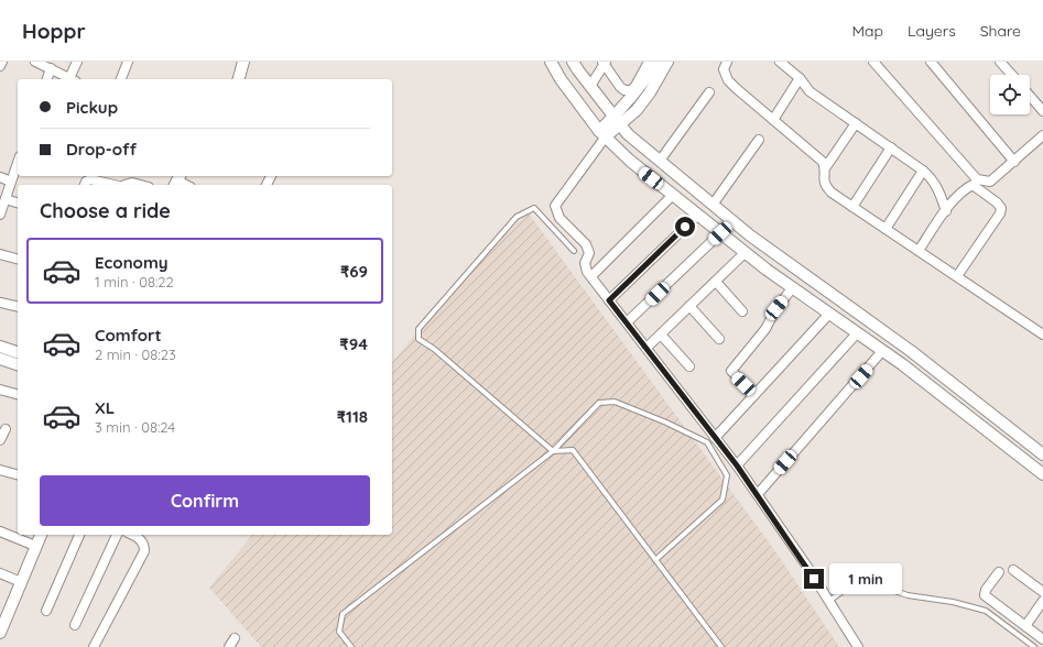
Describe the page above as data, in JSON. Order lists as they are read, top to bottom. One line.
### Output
{"page":{"header":"Hoppr","nav":["Map","Layers","Share"],"banner":["Pickup","Drop-off"],"heading":"Choose a ride","list":[{"name":"Economy","note":"1 min · 08:22","value":"₹69"},{"name":"Comfort","note":"2 min · 08:23","value":"₹94"},{"name":"XL","note":"3 min · 08:24","value":"₹118"}],"buttons":"Confirm","bubble":"1 min"}}
